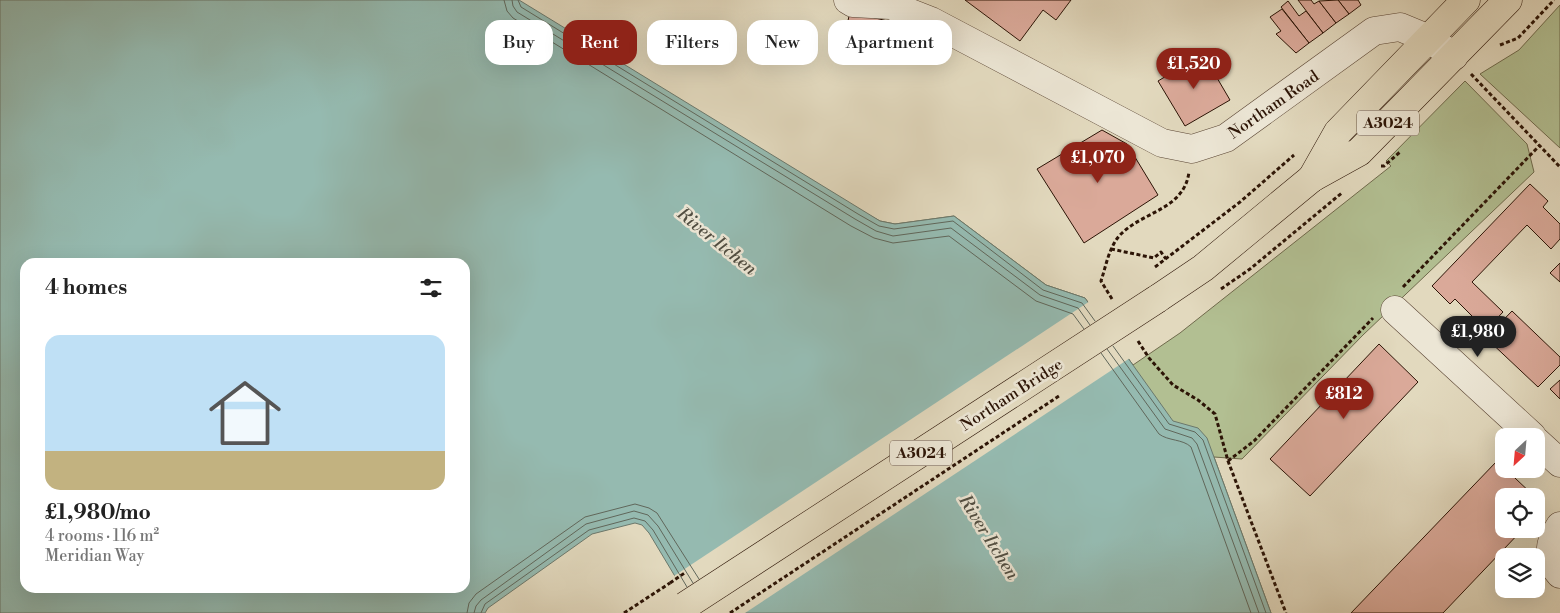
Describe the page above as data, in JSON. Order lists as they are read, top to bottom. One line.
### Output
{"streets":{"main road":["A3024","Northam Bridge"],"street":["Northam Road"]},"crossings":[["Northam Road","A3024"],["Northam Road","Northam Bridge"],["A3024","Northam Bridge"]],"water":["River Itchen"],"north":"bottom left","page":{"chip":["Buy","Rent","Filters","New","Apartment"],"price":["£1,520","£1,070","£1,980","£812"],"heading":"4 homes","list":[{"name":"£1,980/mo","note":"4 rooms · 116 m² · Meridian Way"}]}}
